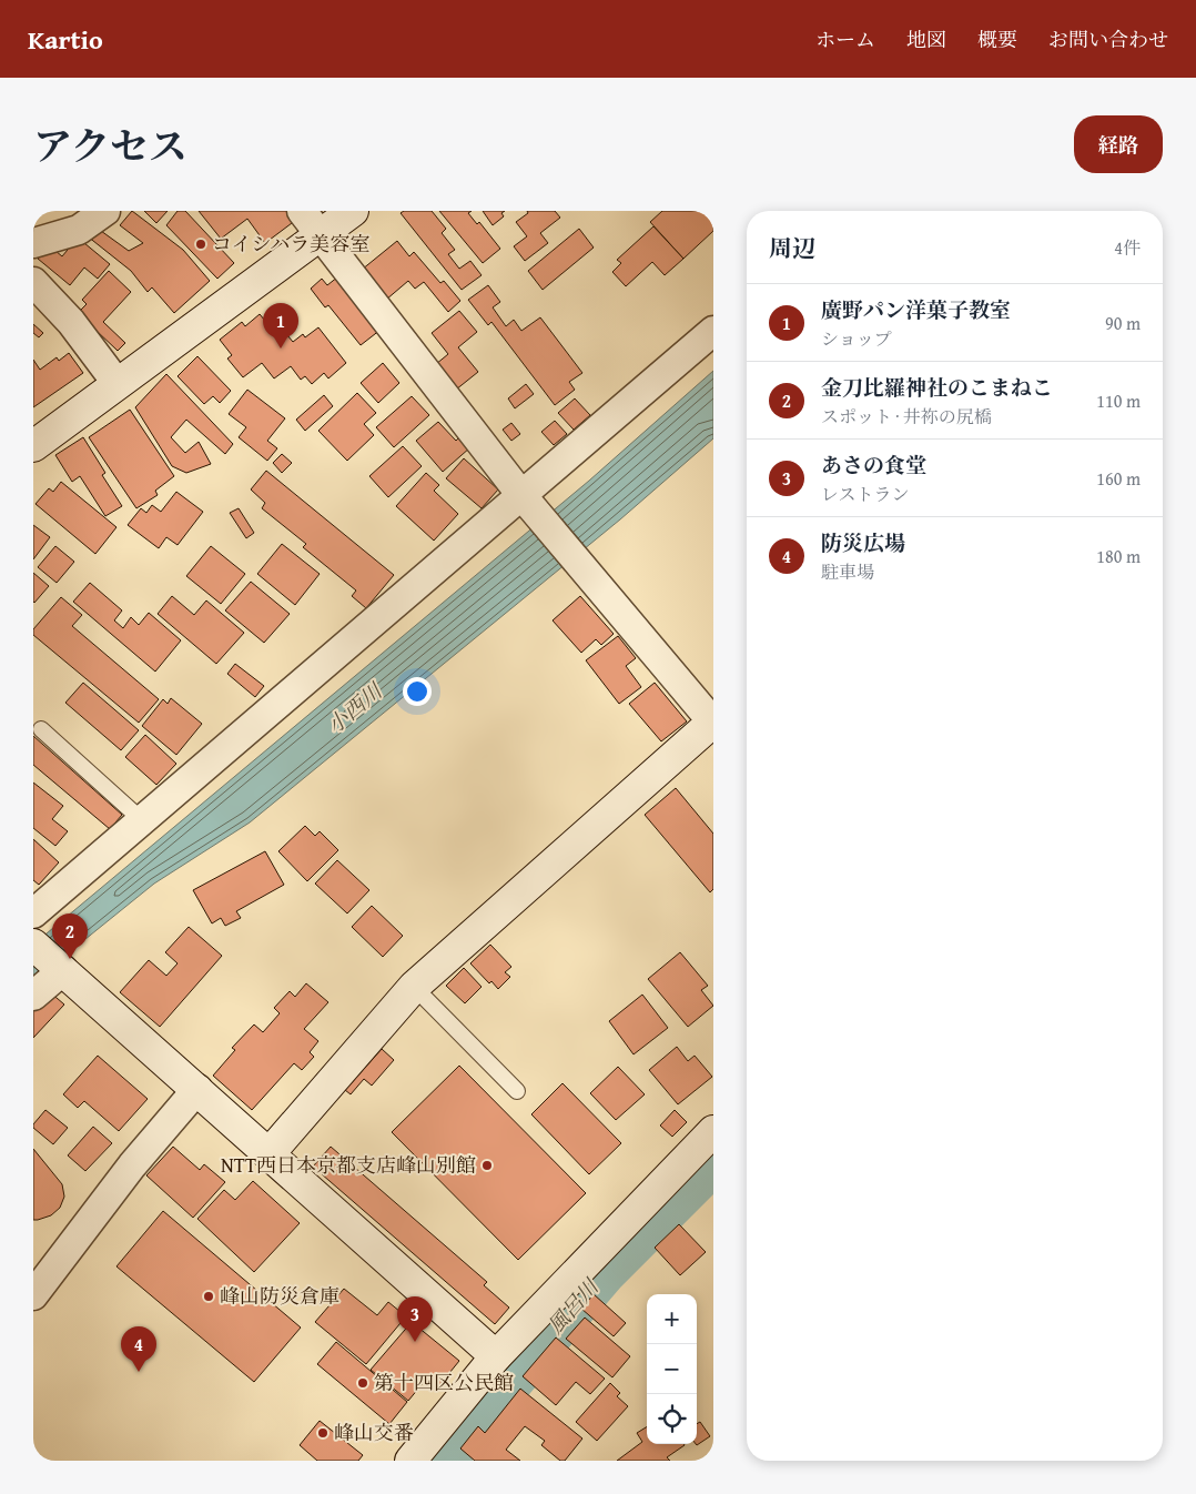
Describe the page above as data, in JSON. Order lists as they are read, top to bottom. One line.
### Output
{"water":["小西川","風呂川"],"places":["コイシハラ美容室","NTT西日本京都支店峰山別館","峰山防災倉庫","第十四区公民館","峰山交番"],"page":{"header":"Kartio","nav":["ホーム","地図","概要","お問い合わせ"],"title":"アクセス","buttons":"経路","heading":["周辺","4件"],"list":[{"mark":"1","name":"廣野パン洋菓子教室","note":"ショップ","value":"90 m"},{"mark":"2","name":"金刀比羅神社のこまねこ","note":"スポット · 井祢の尻橋","value":"110 m"},{"mark":"3","name":"あさの食堂","note":"レストラン","value":"160 m"},{"mark":"4","name":"防災広場","note":"駐車場","value":"180 m"}],"pins":["1","2","3","4"],"map_buttons":["+","−"]}}
